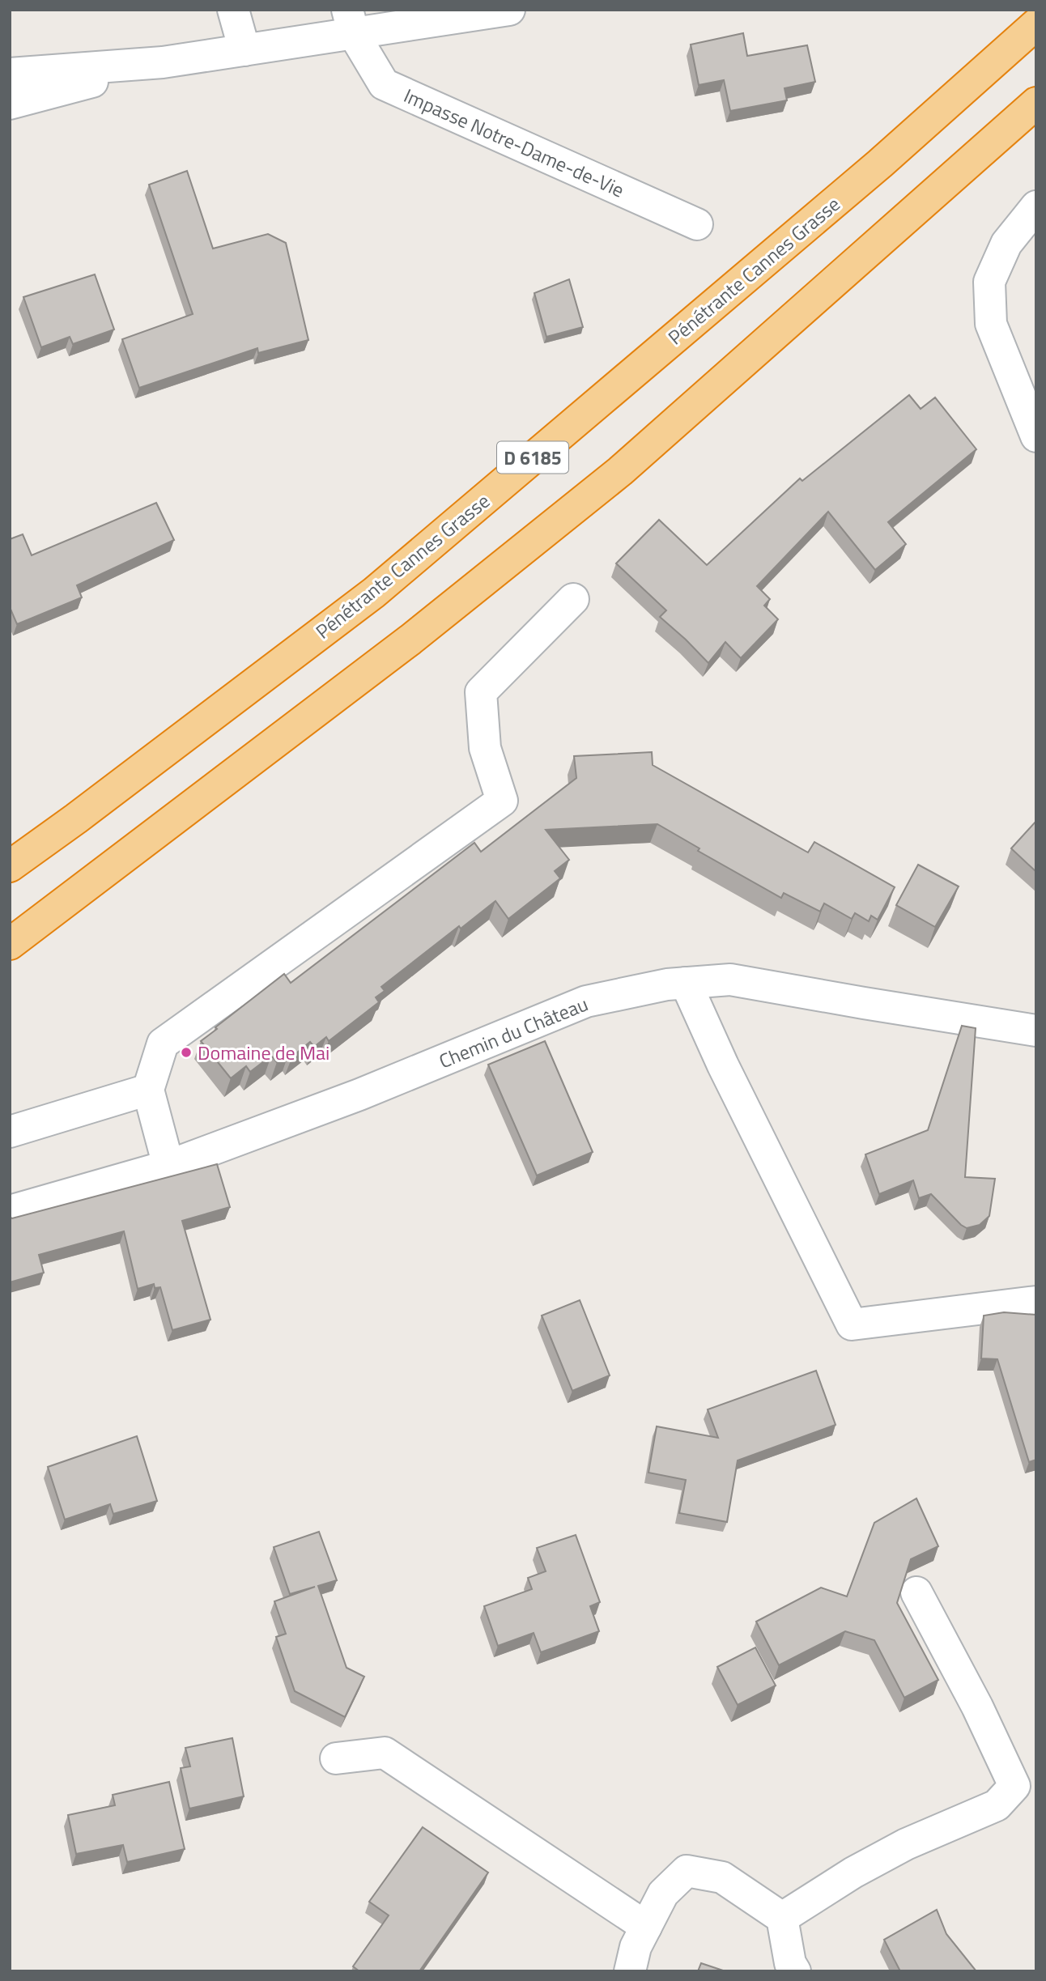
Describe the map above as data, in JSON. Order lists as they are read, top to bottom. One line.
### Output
{"streets":{"highway":["Pénétrante Cannes Grasse","D 6185"],"street":["Impasse Notre-Dame-de-Vie","Chemin du Château"]},"places":["Domaine de Mai"]}
